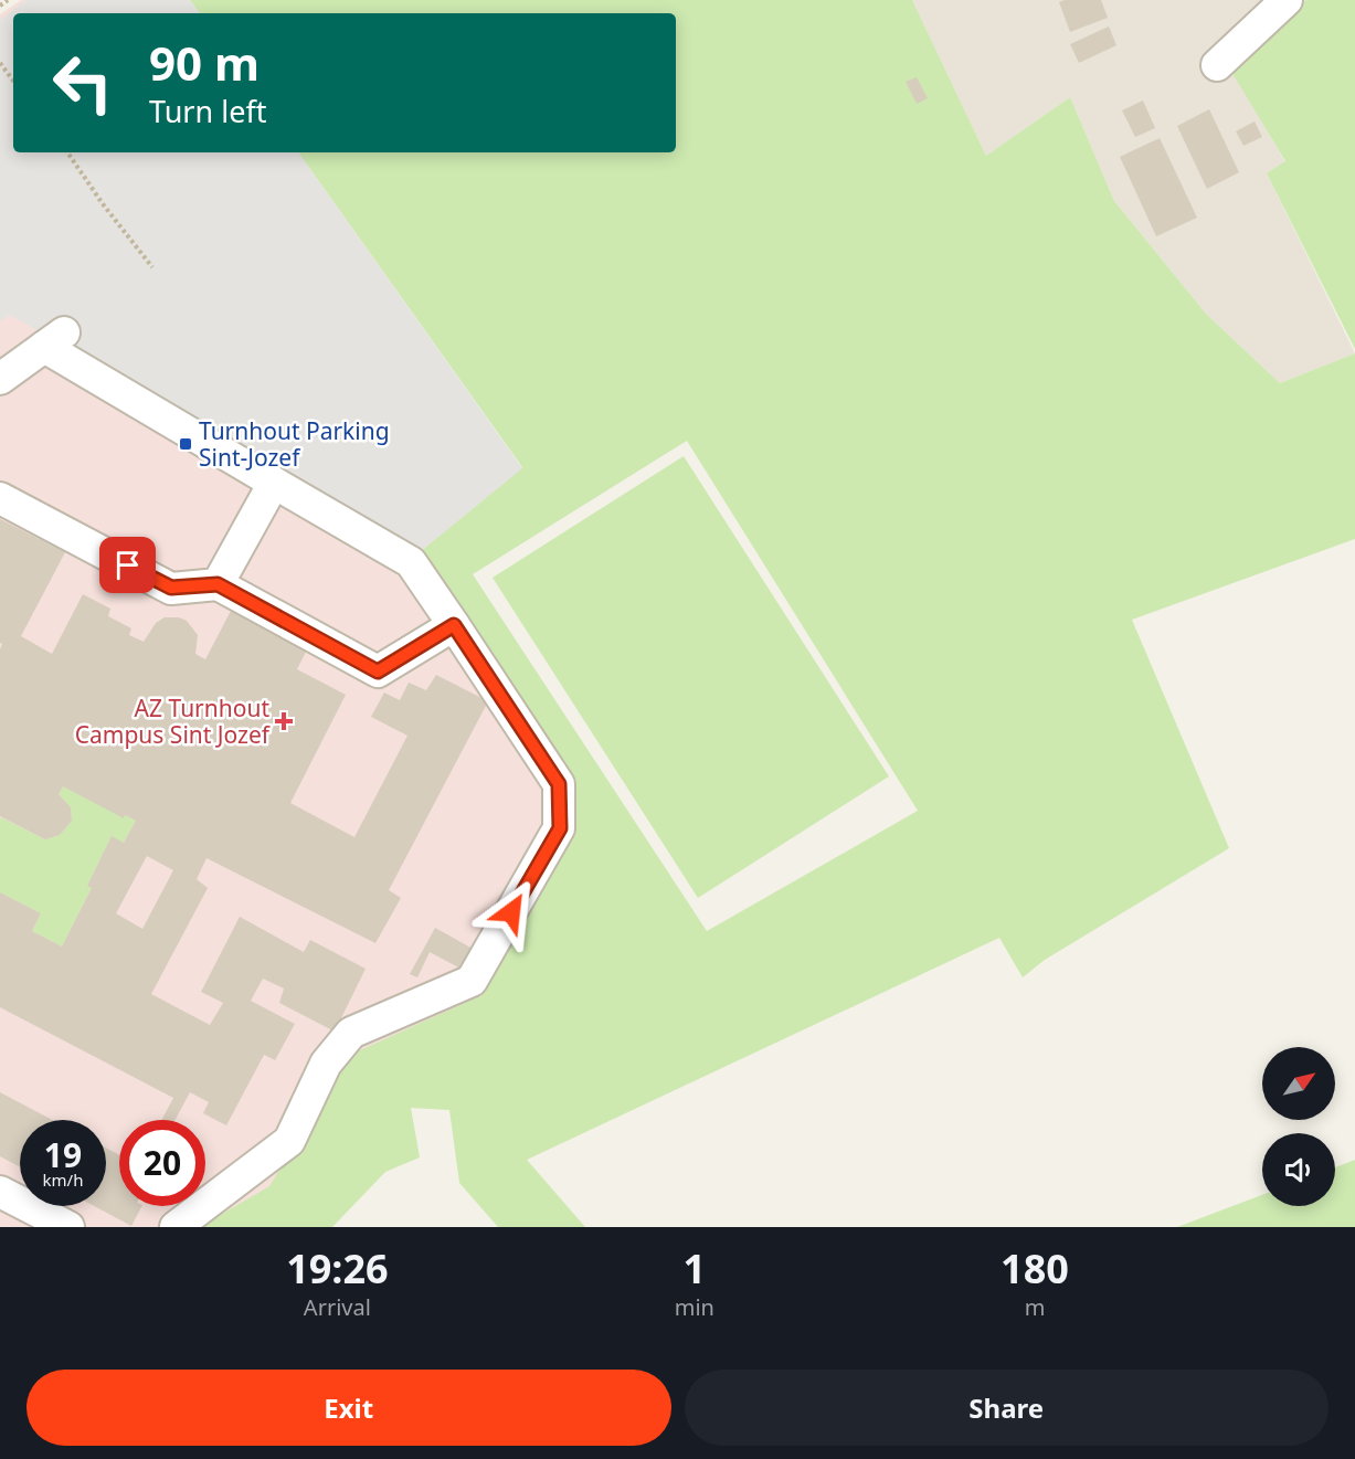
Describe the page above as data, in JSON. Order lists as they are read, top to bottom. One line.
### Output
{"places":{"transit":["Turnhout Parking Sint-Jozef"],"health":["AZ Turnhout Campus Sint Jozef"]},"north":"top right","page":{"turn":["90 m","Turn left"],"speed":"19 km/h","limit":"20","eta":["19:26","Arrival","1","min","180","m"],"buttons":["Exit","Share"]}}
